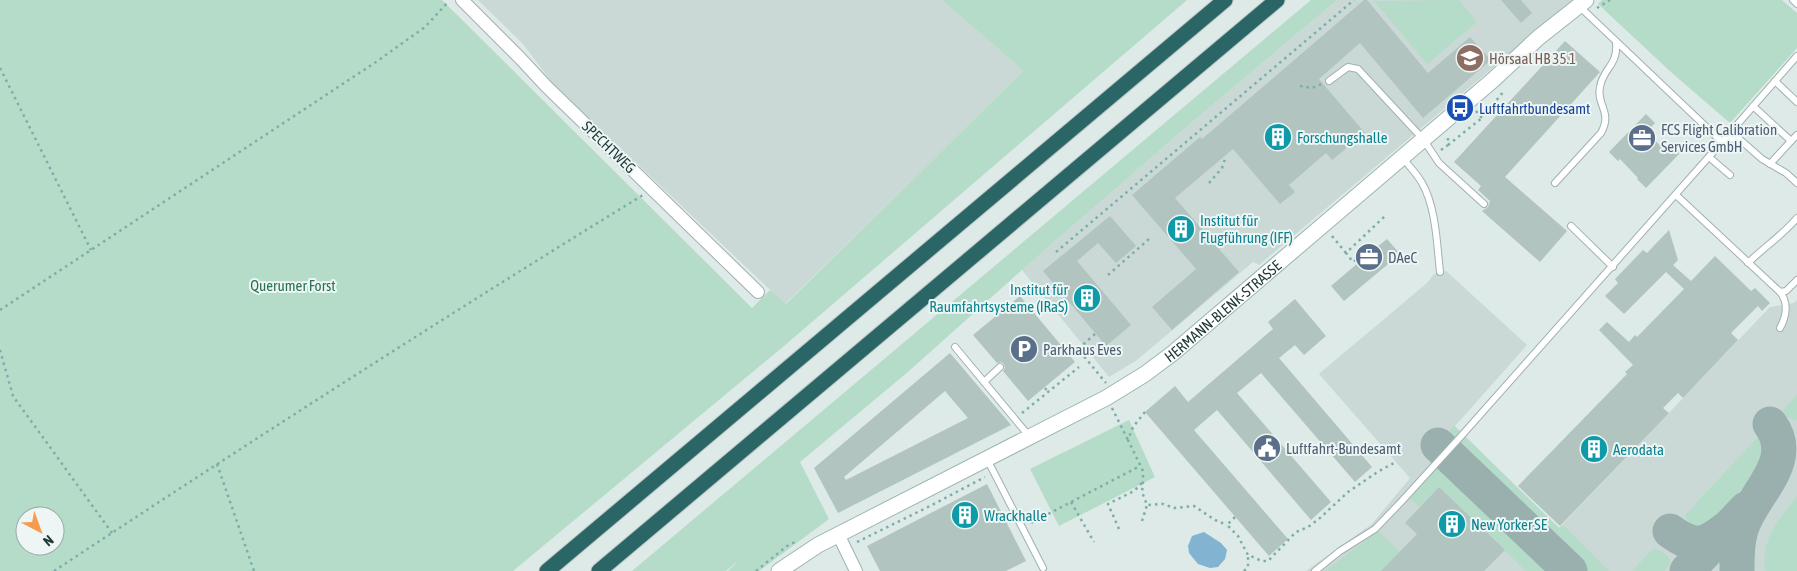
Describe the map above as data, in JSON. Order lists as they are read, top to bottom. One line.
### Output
{"streets":{"street":["SPECHTWEG","HERMANN-BLENK-STRASSE"]},"parks":["Querumer Forst"],"places":{"school or university":["Hörsaal HB 35.1"],"bus stop":["Luftfahrtbundesamt"],"building":["Forschungshalle","Institut für Flugführung (IFF)","Institut für Raumfahrtsysteme (IRaS)","Aerodata","Wrackhalle","New Yorker SE"],"office":["FCS Flight Calibration Services GmbH","DAeC"],"parking":["Parkhaus Eves"],"public building":["Luftfahrt-Bundesamt"]},"north":"bottom right"}
